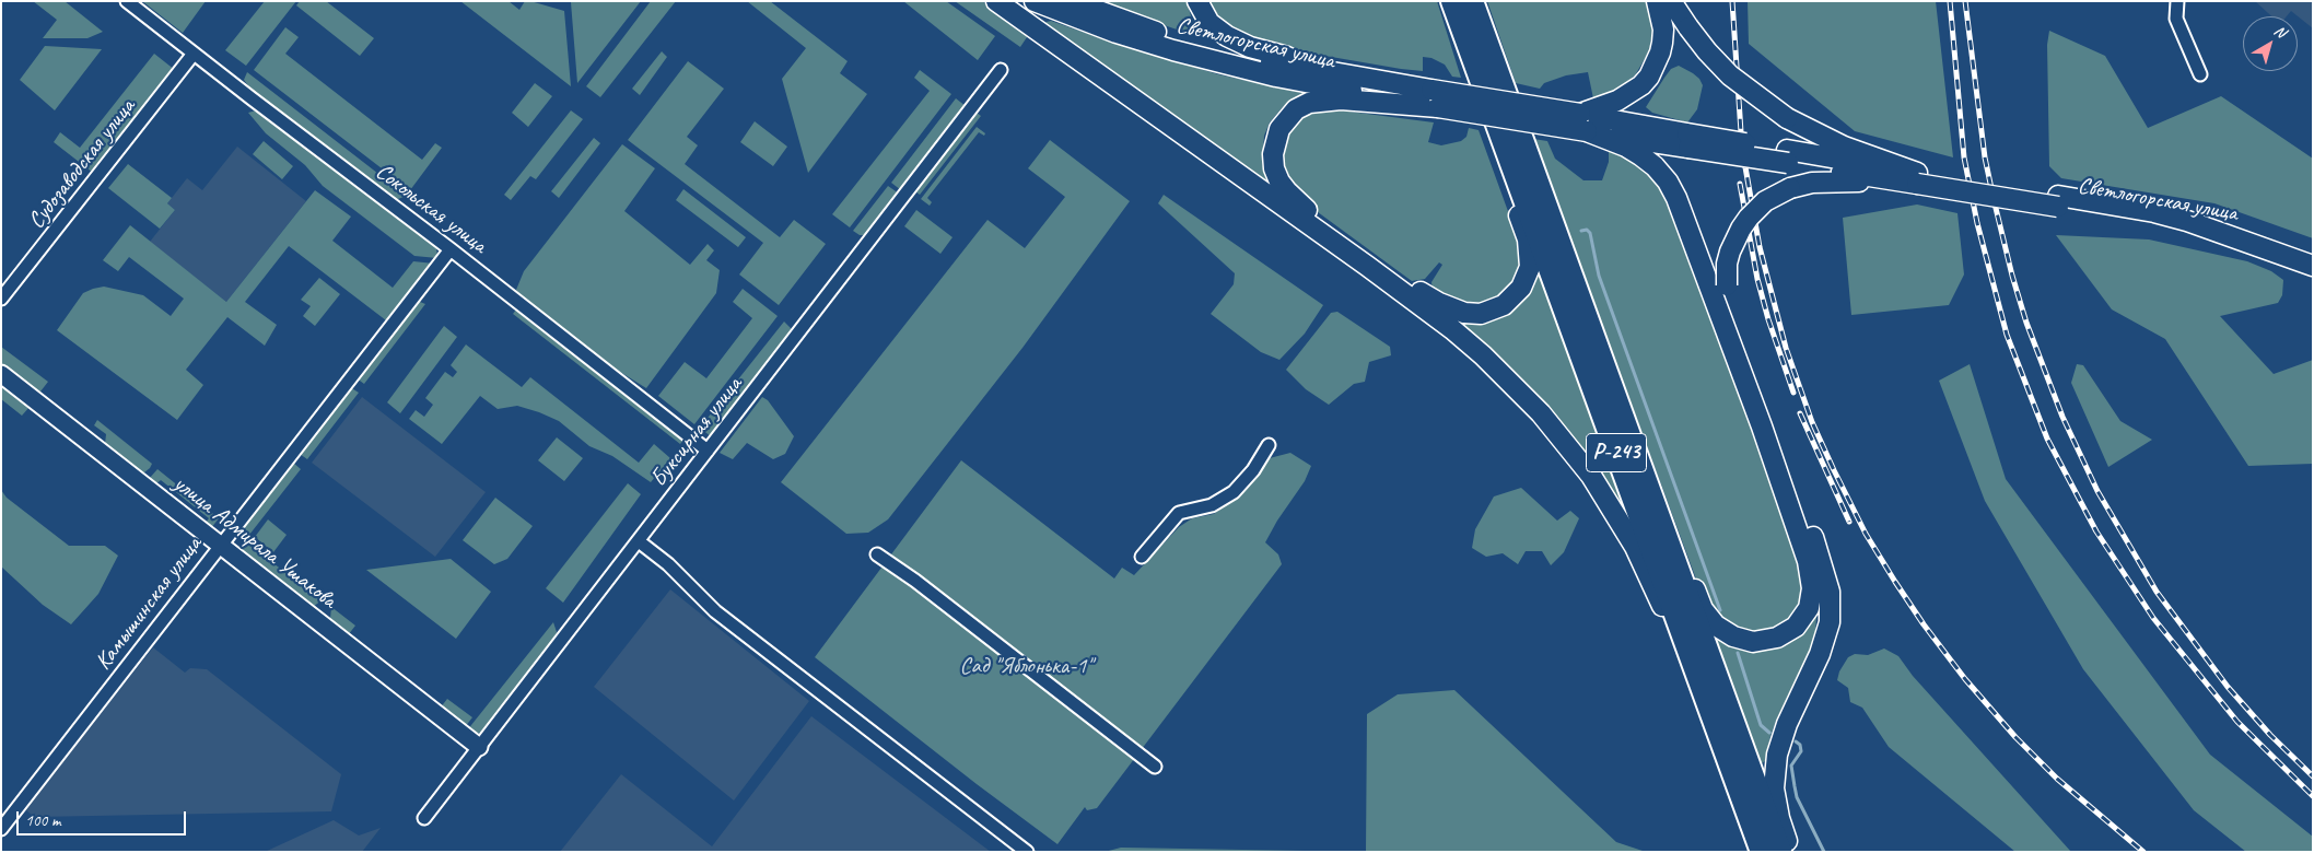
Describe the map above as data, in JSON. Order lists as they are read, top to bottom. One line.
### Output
{"streets":{"highway":["Р-243"],"main road":["Светлогорская улица"],"street":["Судозаводская улица","Сокольская улица","Буксирная улица","улица Адмирала Ушакова","Камышинская улица"]},"crossings":[["Судозаводская улица","Сокольская улица"],["Сокольская улица","Буксирная улица"],["Сокольская улица","Камышинская улица"],["Буксирная улица","улица Адмирала Ушакова"],["улица Адмирала Ушакова","Камышинская улица"]],"parks":["Сад \"Яблонька-1\""],"scale_bar":"100 m","north":"top right"}
